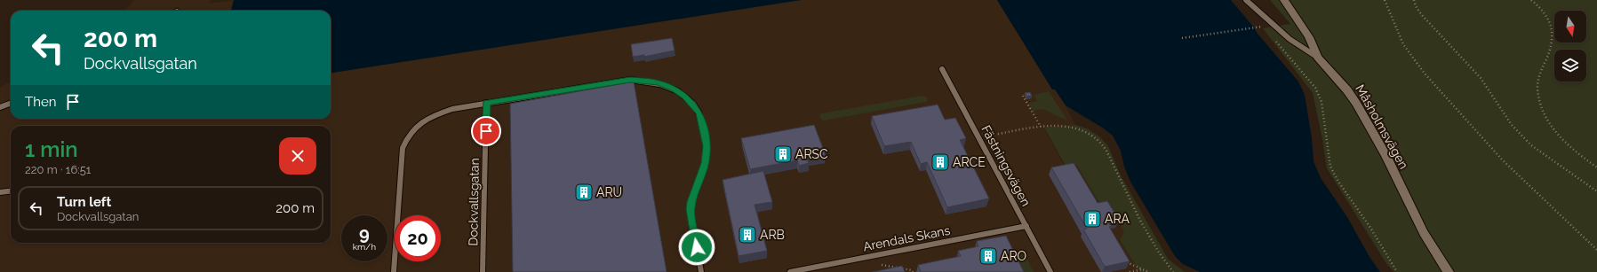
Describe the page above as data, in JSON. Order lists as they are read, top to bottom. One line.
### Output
{"streets":{"street":["Måsholmsvägen"],"lane":["Fästningsvägen","Dockvallsgatan","Arendals Skans"]},"crossings":[["Fästningsvägen","Arendals Skans"]],"places":{"building":["ARSC","ARCE","ARU","ARA","ARB","ARO"]},"north":"bottom","page":{"turn":["200 m","Dockvallsgatan"],"then":"Then","heading":["1 min","220 m · 16:51"],"list":[{"name":"Turn left","note":"Dockvallsgatan","value":"200 m"}],"speed":"9 km/h","limit":"20"}}
